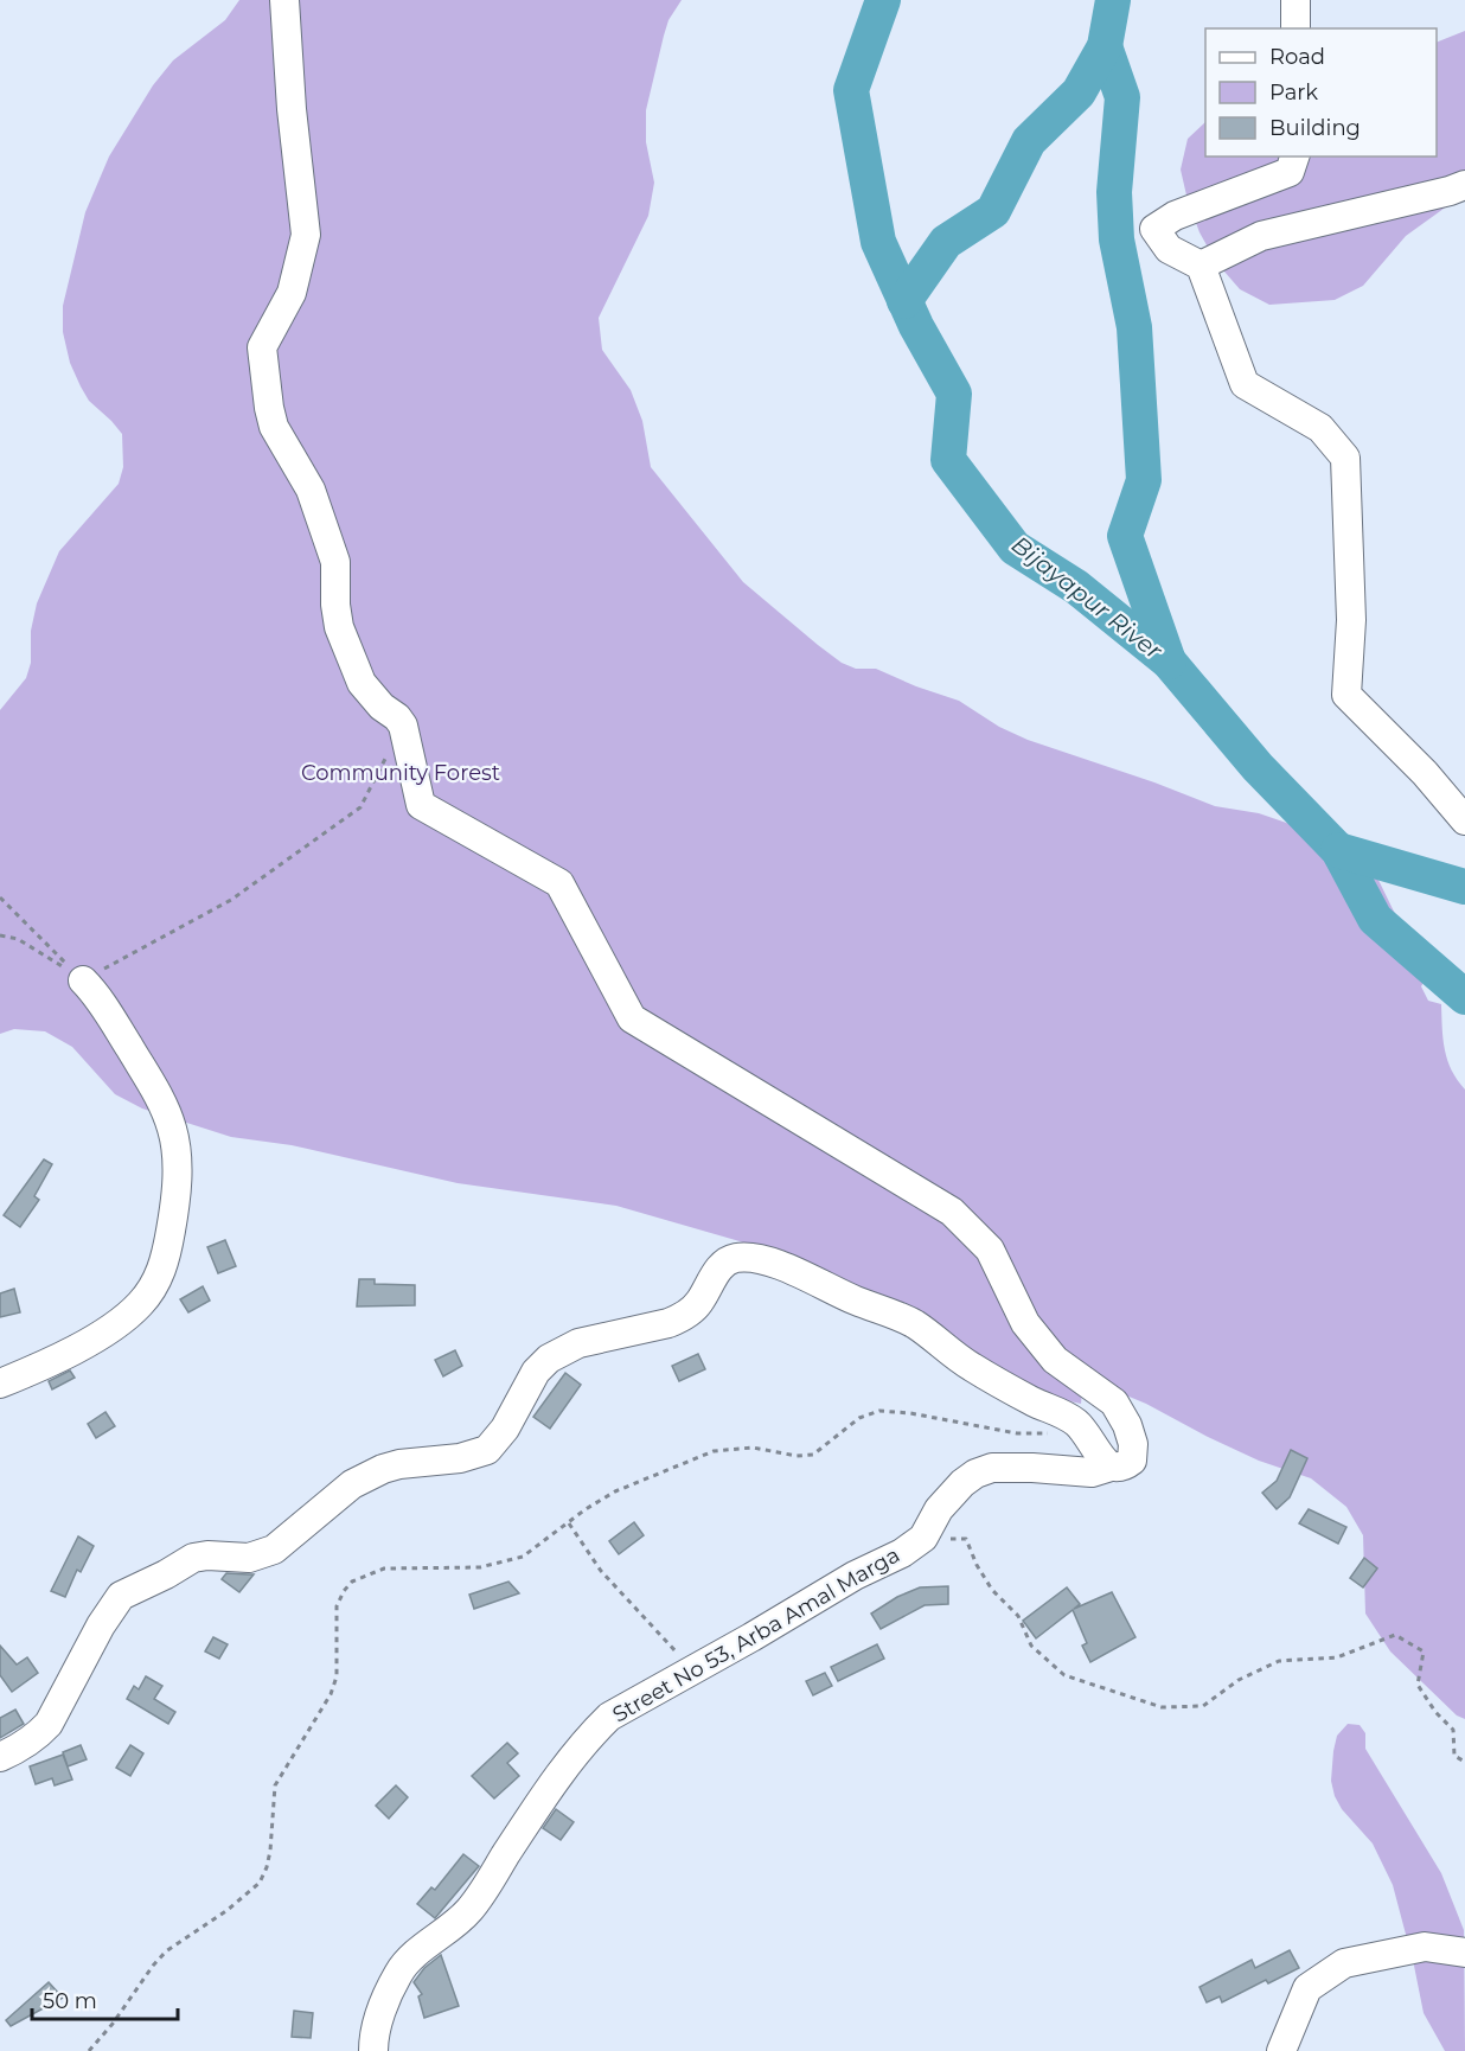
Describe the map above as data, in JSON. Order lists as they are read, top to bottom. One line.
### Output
{"streets":{"street":["Street No 53, Arba Amal Marga"]},"water":["Bijayapur River"],"parks":["Community Forest"],"legend":["Road","Park","Building"],"scale_bar":"50 m"}
